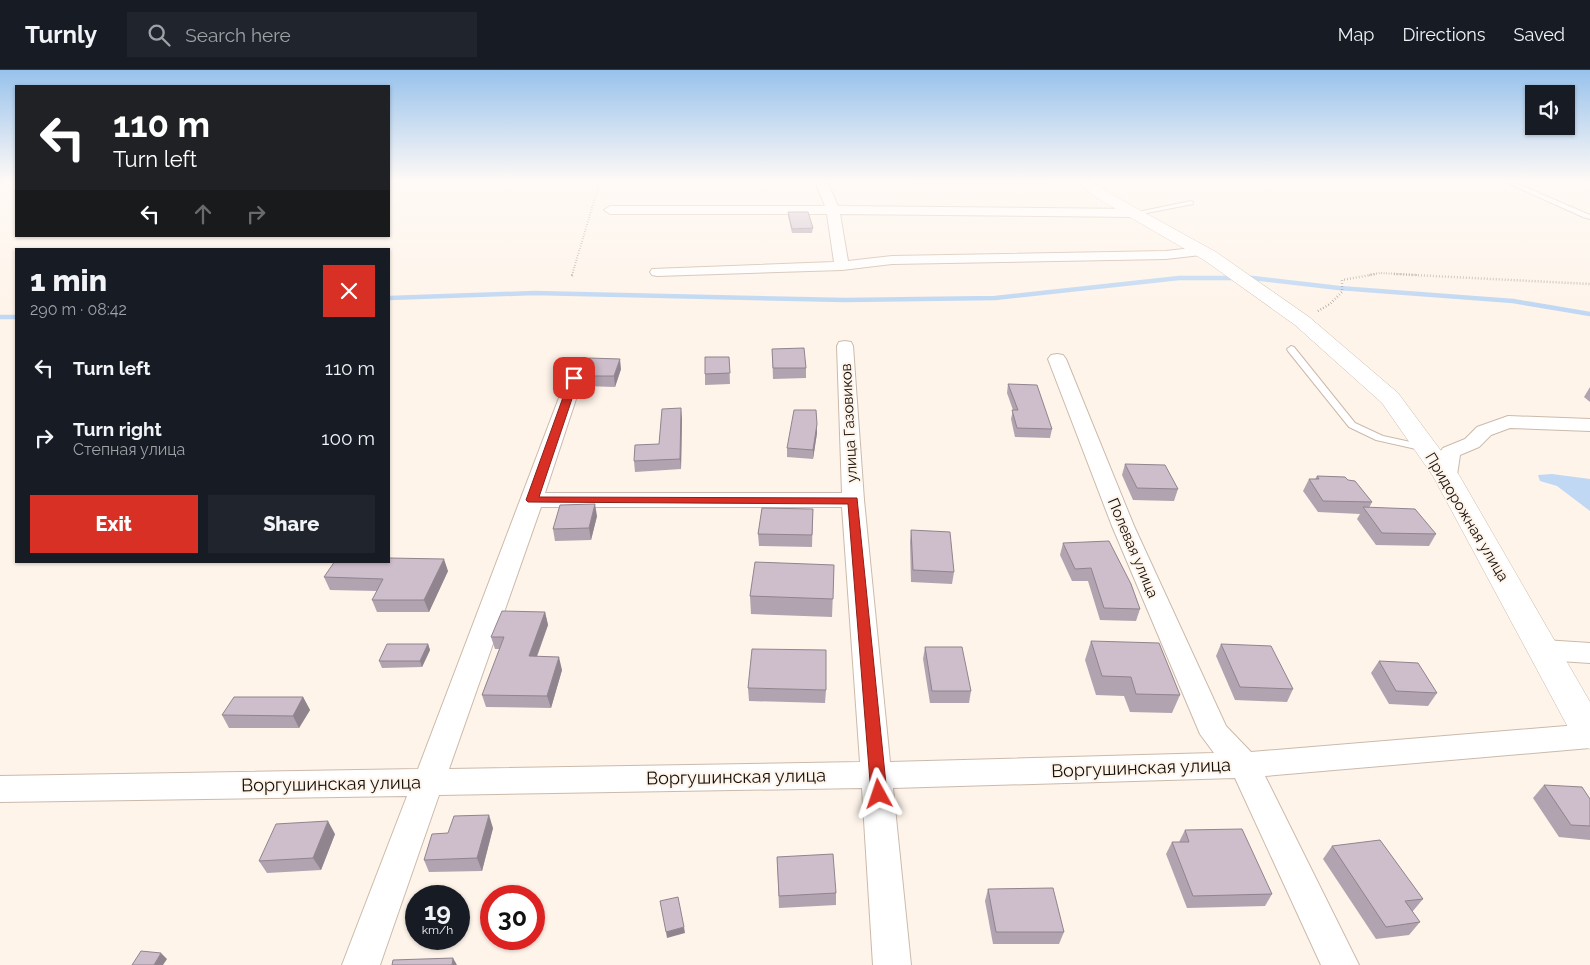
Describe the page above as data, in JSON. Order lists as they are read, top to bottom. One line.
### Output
{"streets":{"street":["улица Газовиков","Придорожная улица","Полевая улица","Воргушинская улица"]},"crossings":[["улица Газовиков","Воргушинская улица"],["Придорожная улица","Воргушинская улица"],["Полевая улица","Воргушинская улица"]],"page":{"header":"Turnly","search":"Search here","nav":["Map","Directions","Saved"],"turn":["110 m","Turn left"],"heading":["1 min","290 m · 08:42"],"list":[{"name":"Turn left","value":"110 m"},{"name":"Turn right","note":"Степная улица","value":"100 m"}],"buttons":["Exit","Share"],"speed":"19 km/h","limit":"30"}}
